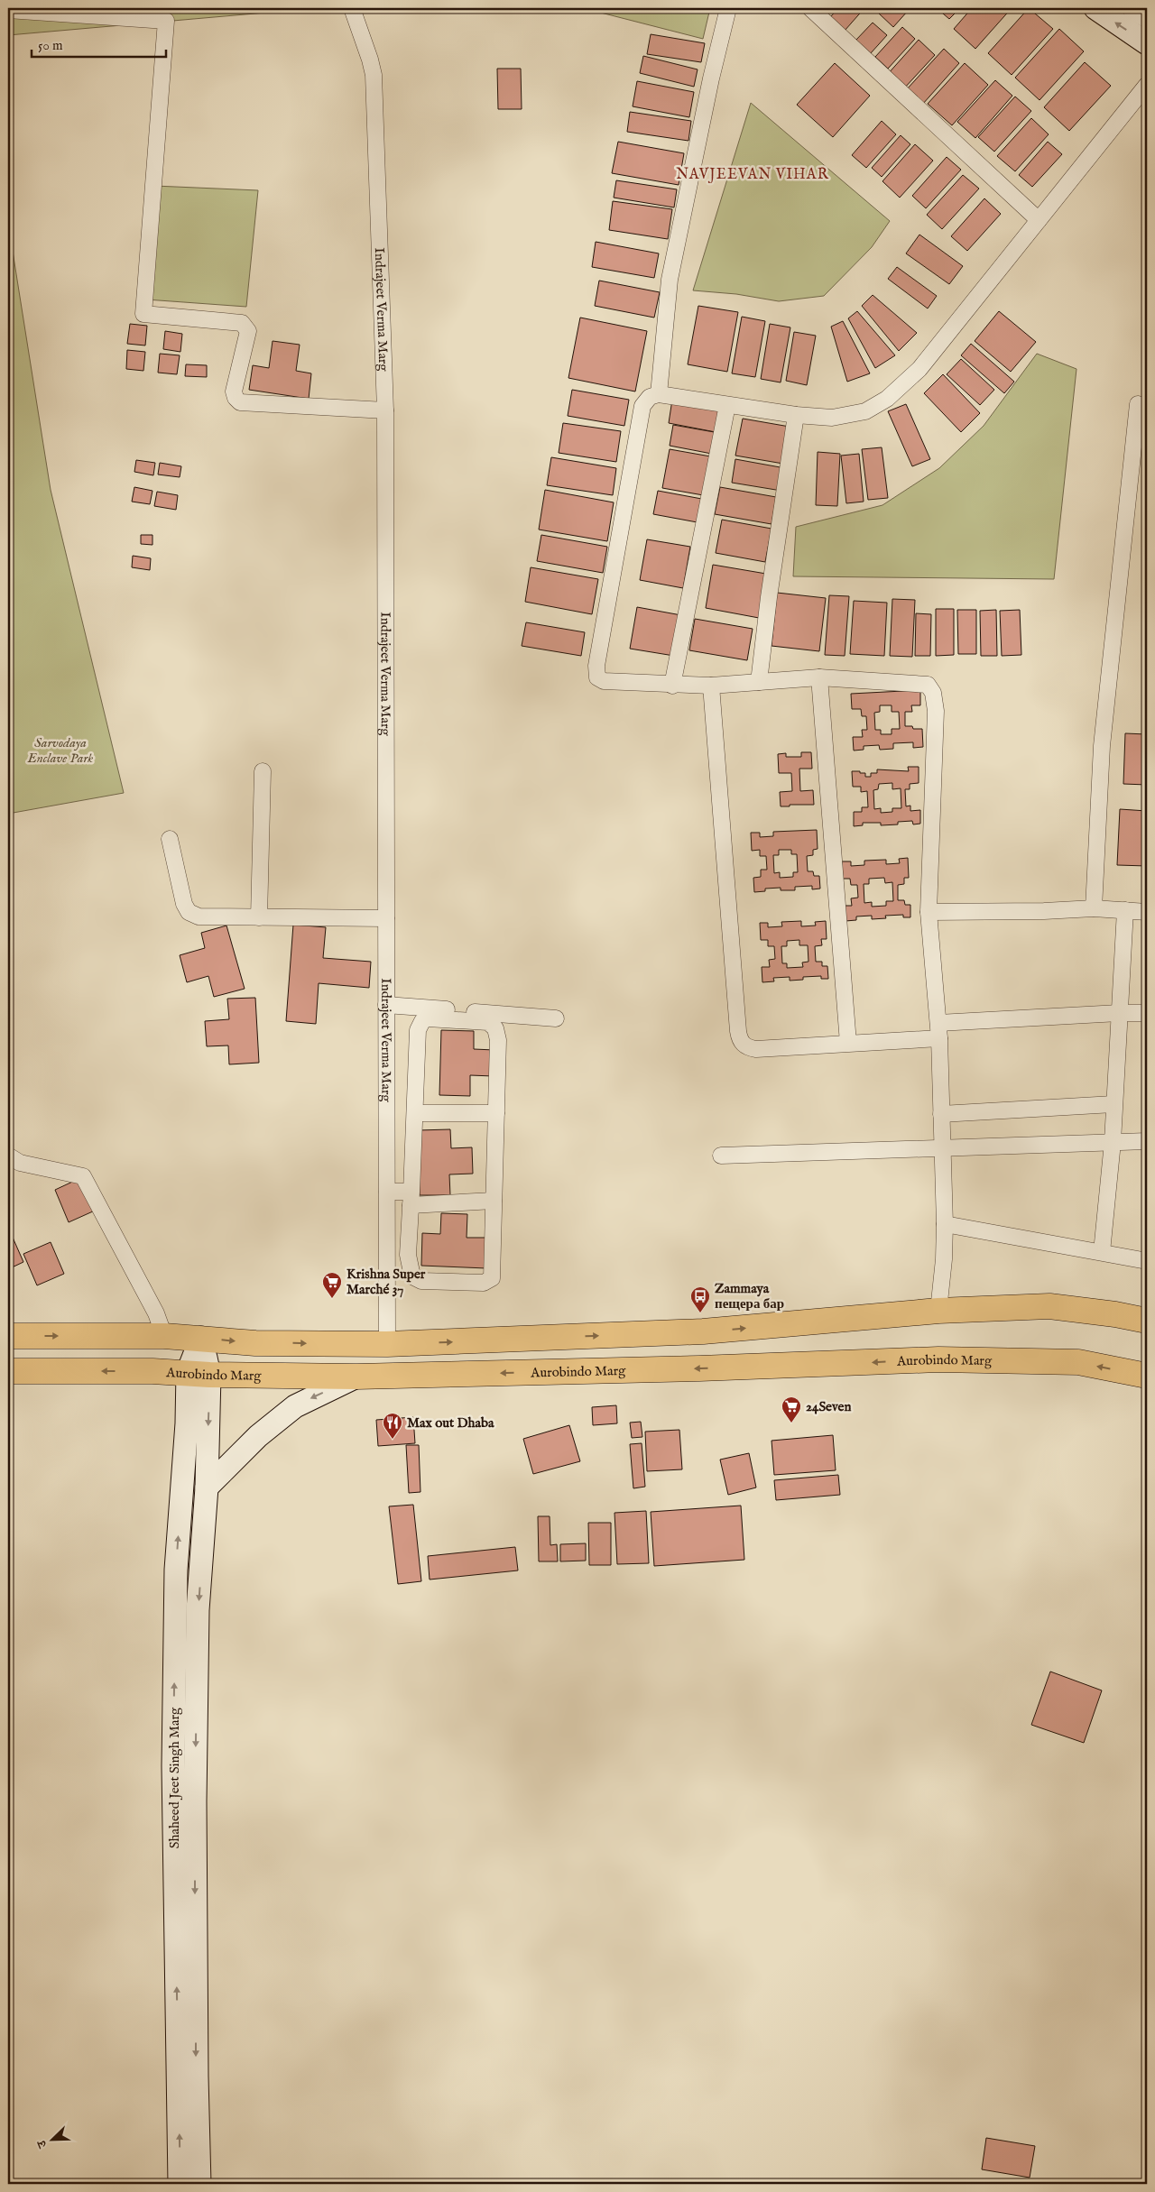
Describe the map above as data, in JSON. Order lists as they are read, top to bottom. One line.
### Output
{"streets":{"highway":["Aurobindo Marg"],"main road":["Shaheed Jeet Singh Marg"],"street":["Indrajeet Verma Marg"]},"crossings":[["Aurobindo Marg","Shaheed Jeet Singh Marg"]],"districts":["NAVJEEVAN VIHAR"],"parks":["Sarvodaya Enclave Park"],"places":{"supermarket":["Krishna Super Marché 37","24Seven"],"bus stop":["Zammaya пещера бар"],"restaurant":["Max out Dhaba"]},"scale_bar":"50 m","north":"bottom left"}
